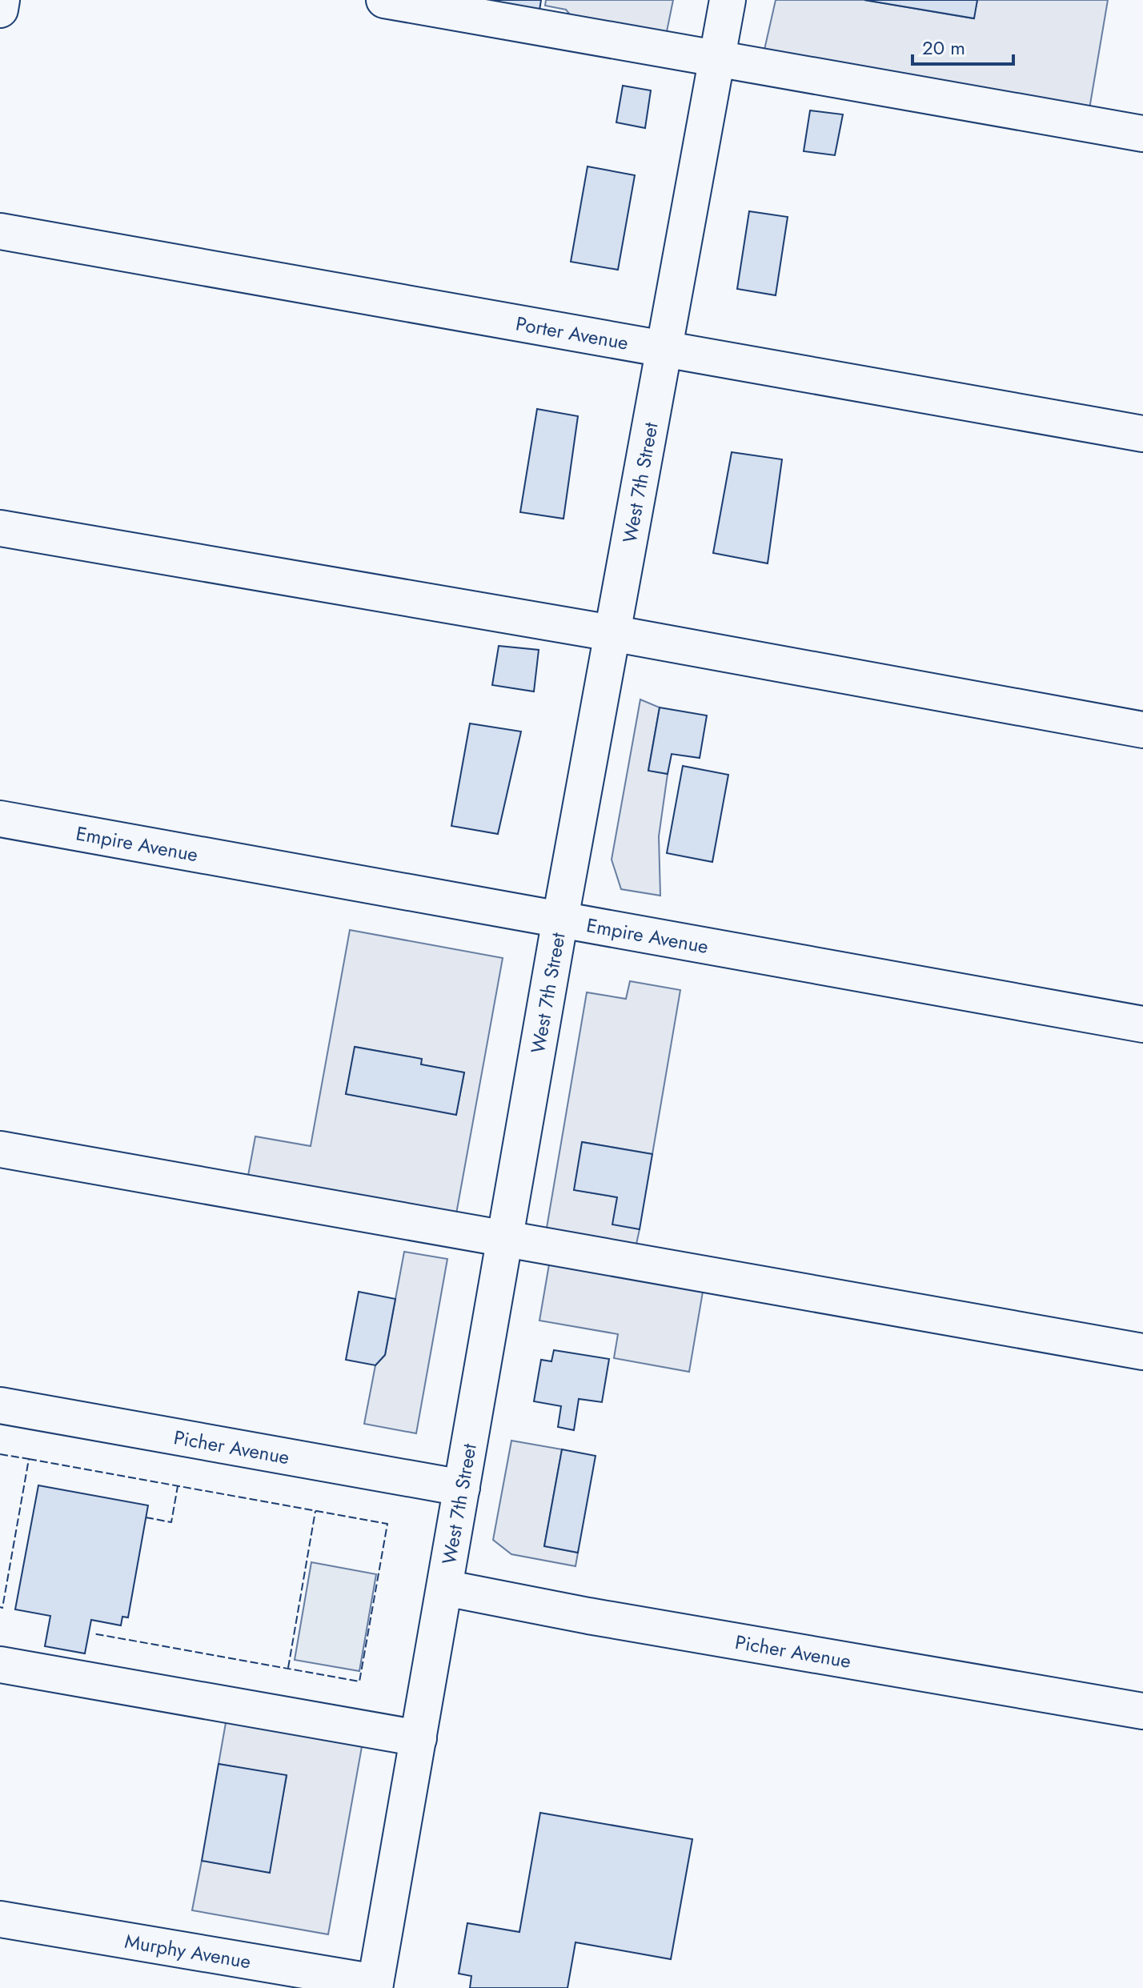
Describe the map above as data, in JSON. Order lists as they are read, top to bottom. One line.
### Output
{"streets":{"street":["Porter Avenue","West 7th Street","Empire Avenue","Picher Avenue","Murphy Avenue"]},"crossings":[["Porter Avenue","West 7th Street"],["West 7th Street","Empire Avenue"],["West 7th Street","Picher Avenue"],["West 7th Street","Murphy Avenue"]],"scale_bar":"20 m"}
